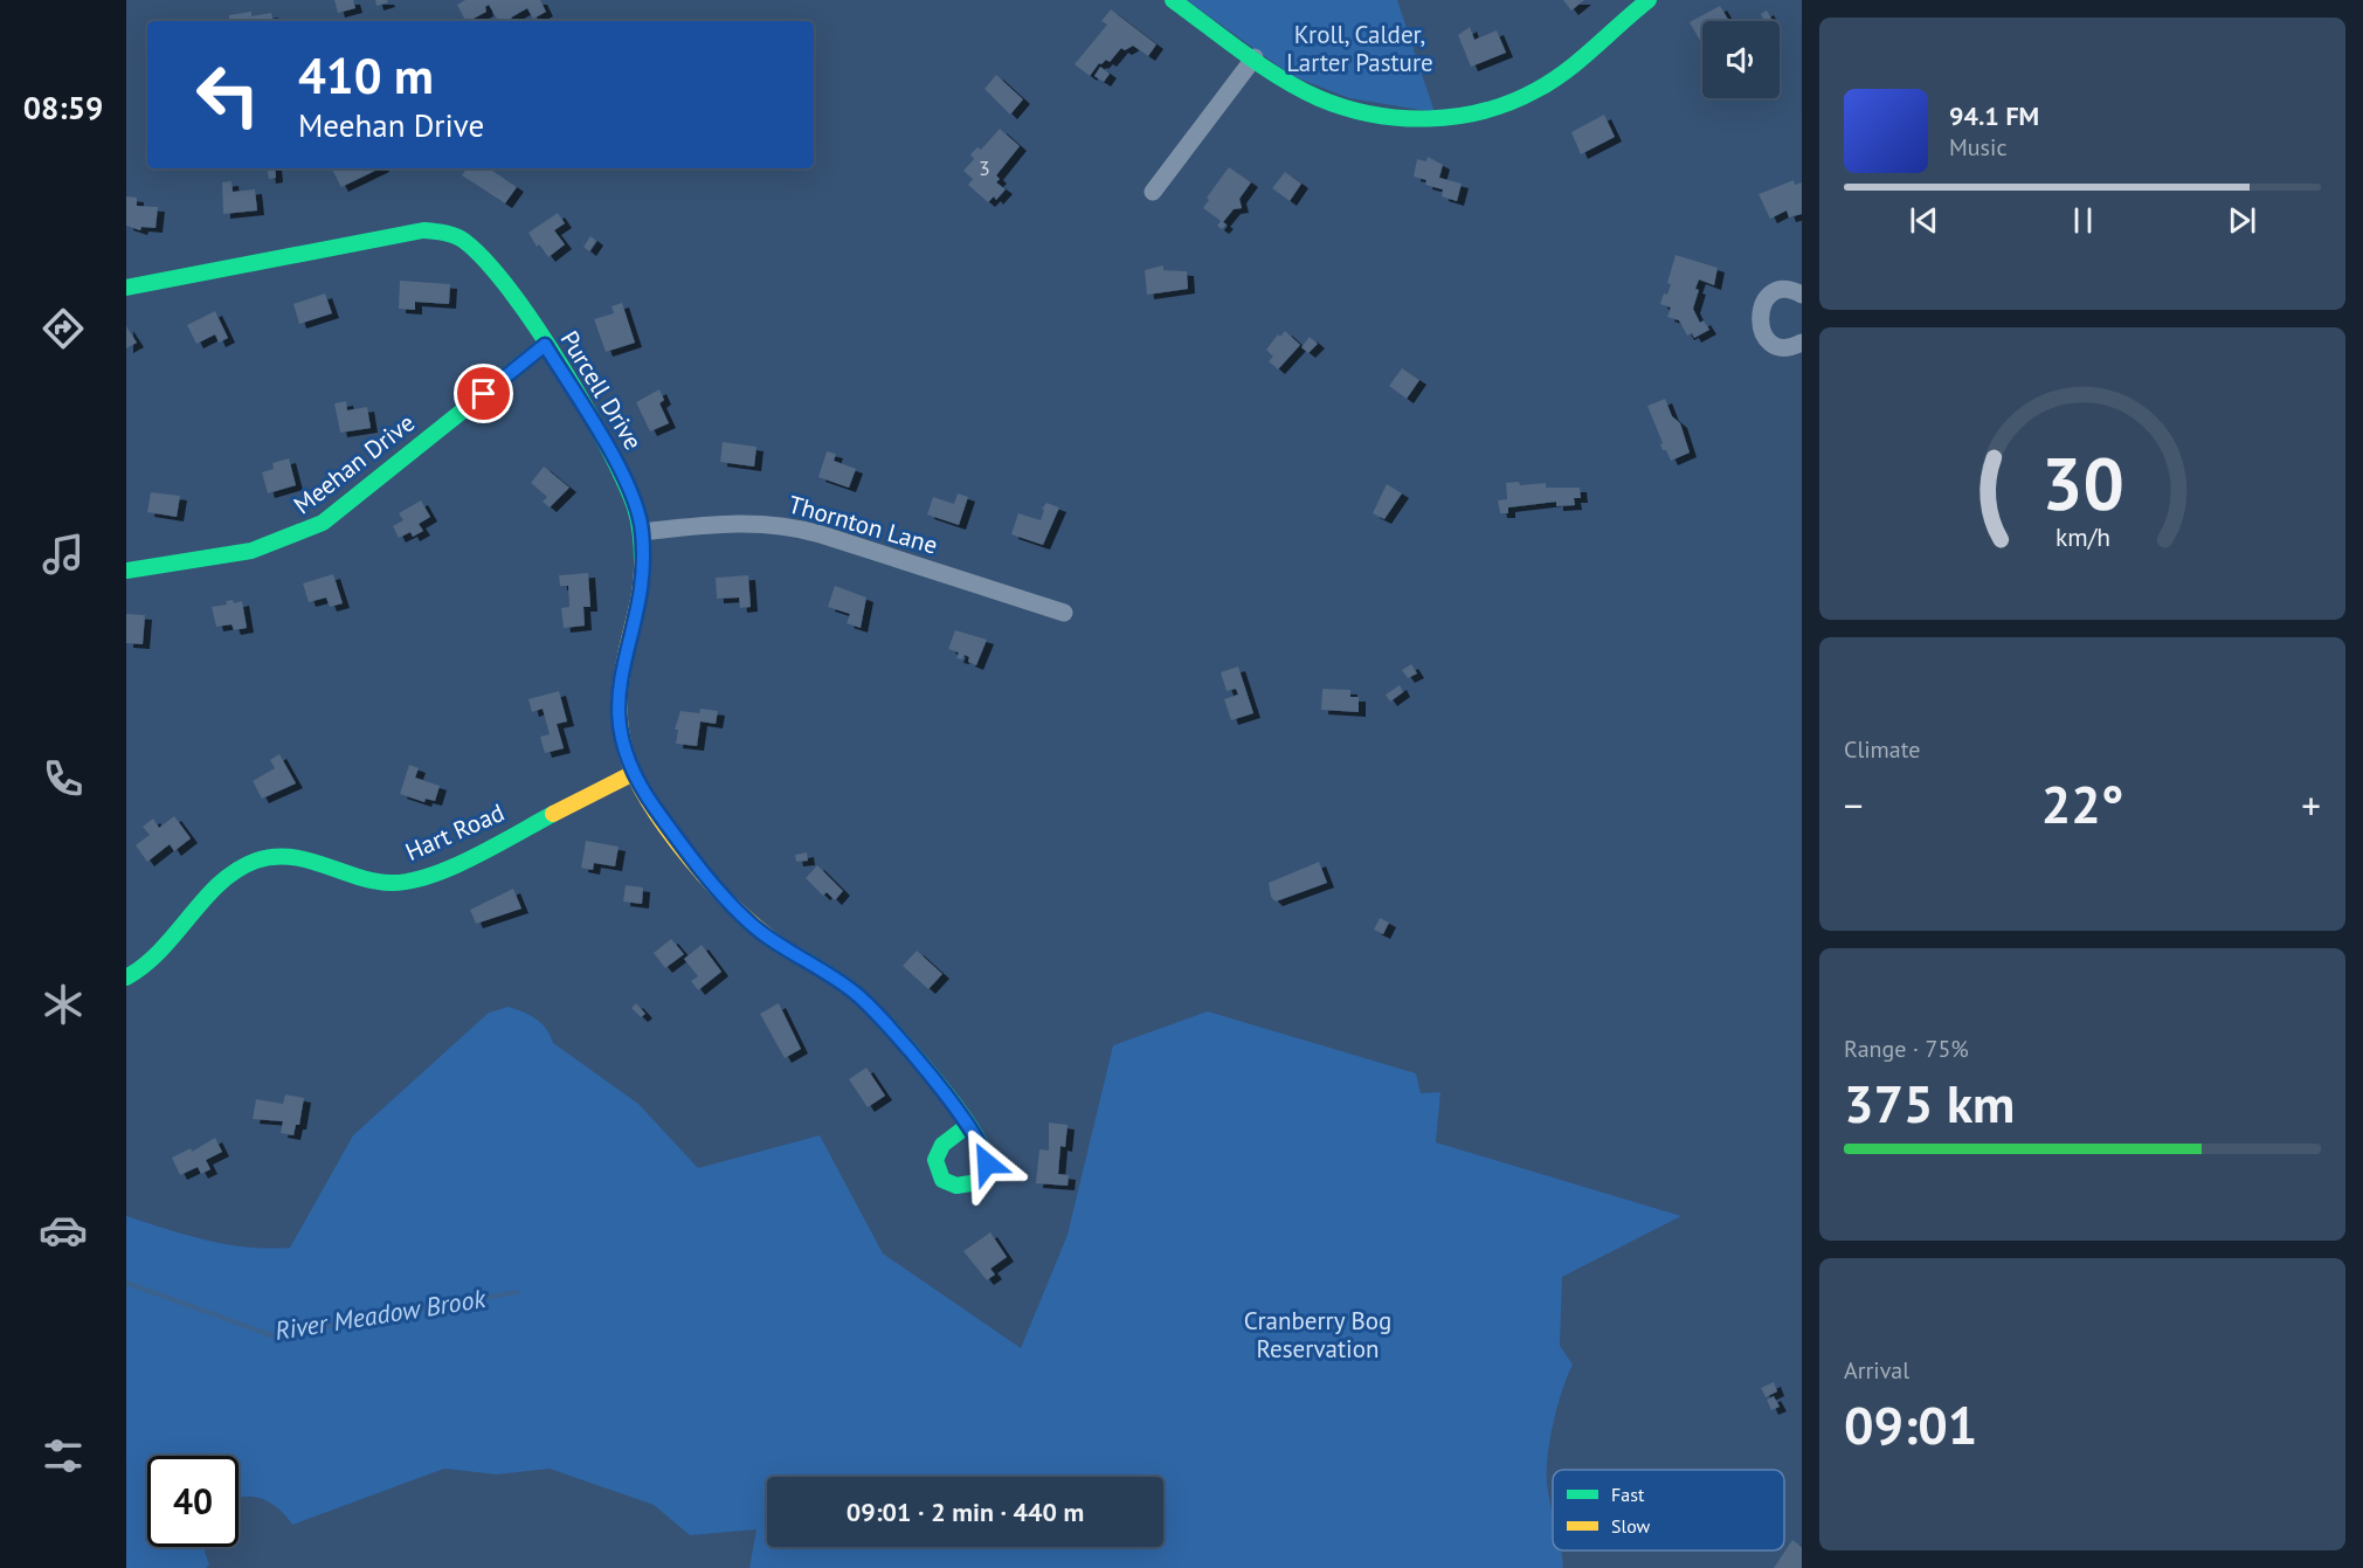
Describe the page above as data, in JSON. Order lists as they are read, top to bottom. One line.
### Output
{"streets":{"street":["Purcell Drive","Meehan Drive","Thornton Lane","Hart Road"]},"crossings":[["Purcell Drive","Meehan Drive"],["Purcell Drive","Thornton Lane"],["Purcell Drive","Hart Road"]],"water":["River Meadow Brook"],"parks":["Kroll, Calder, Larter Pasture","Cranberry Bog Reservation"],"house_numbers":["3"],"legend":["Fast","Slow"],"page":{"tabs":"08:59","turn":["410 m","Meehan Drive"],"song":["94.1 FM","Music"],"tile":["Climate",["Range · 75%","375 km"],["Arrival","09:01"]],"heat":["−","22°","+"],"limit":"40","trip":"09:01 · 2 min · 440 m","gauge":["30","km/h"]}}
